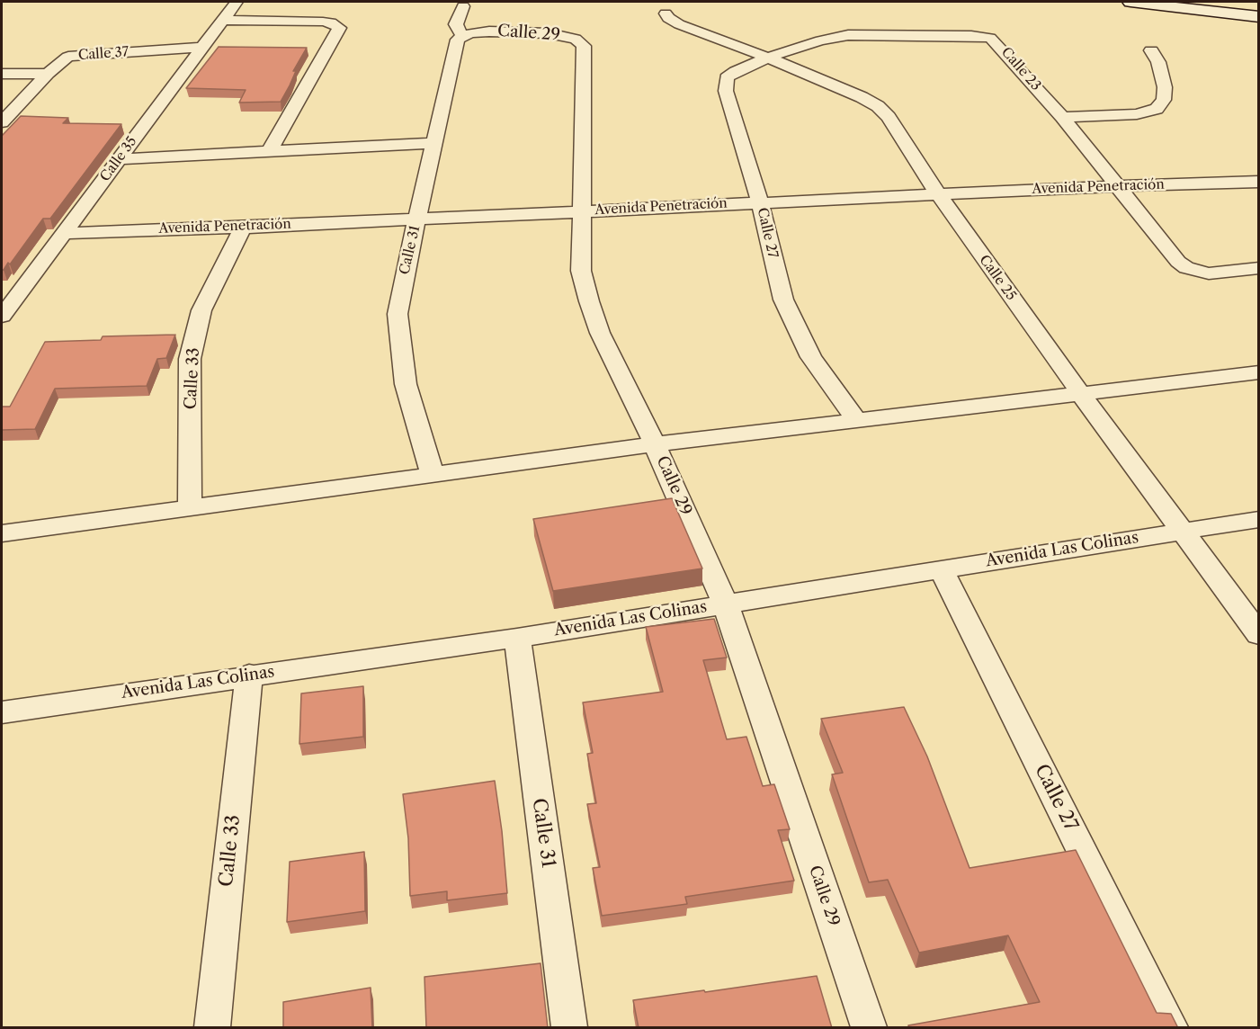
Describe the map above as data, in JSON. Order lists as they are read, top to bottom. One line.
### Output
{"streets":{"street":["Calle 29","Calle 37","Calle 23","Calle 35","Avenida Penetración","Calle 27","Calle 31","Calle 25","Calle 33","Avenida Las Colinas"]},"crossings":[["Calle 29","Avenida Penetración"],["Calle 29","Calle 31"],["Calle 29","Avenida Las Colinas"],["Calle 37","Calle 35"],["Calle 23","Avenida Penetración"],["Calle 23","Calle 27"],["Calle 23","Calle 25"],["Calle 35","Avenida Penetración"],["Avenida Penetración","Calle 27"],["Avenida Penetración","Calle 31"],["Avenida Penetración","Calle 25"],["Avenida Penetración","Calle 33"],["Calle 27","Calle 25"],["Calle 27","Avenida Las Colinas"],["Calle 31","Avenida Las Colinas"],["Calle 25","Avenida Las Colinas"],["Calle 33","Avenida Las Colinas"]]}
